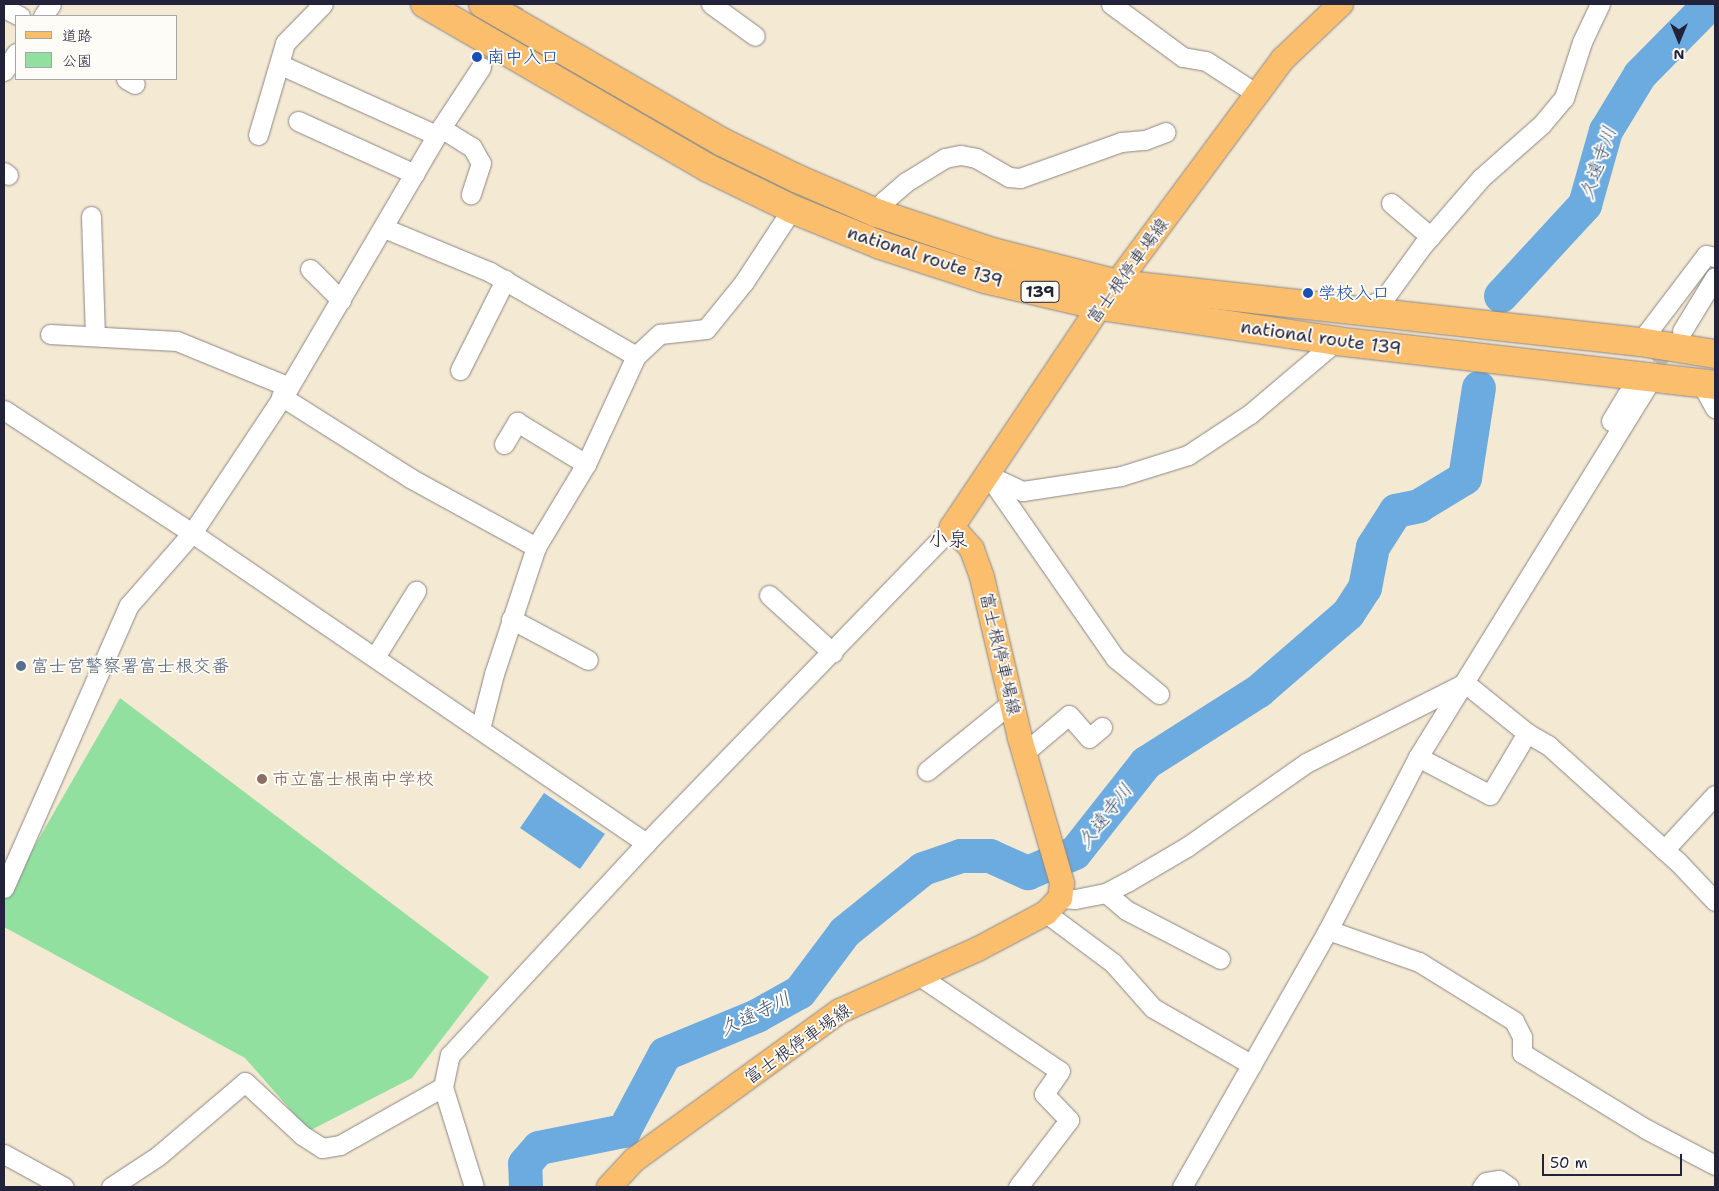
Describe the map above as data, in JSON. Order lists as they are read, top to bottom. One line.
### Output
{"streets":{"highway":["national route 139","139"],"main road":["富士根停車場線"]},"crossings":[["national route 139","富士根停車場線"]],"districts":["小泉"],"water":["久遠寺川"],"places":["南中入口","学校入口","富士宮警察署富士根交番","市立富士根南中学校"],"legend":["道路","公園"],"scale_bar":"50 m","north":"bottom"}
